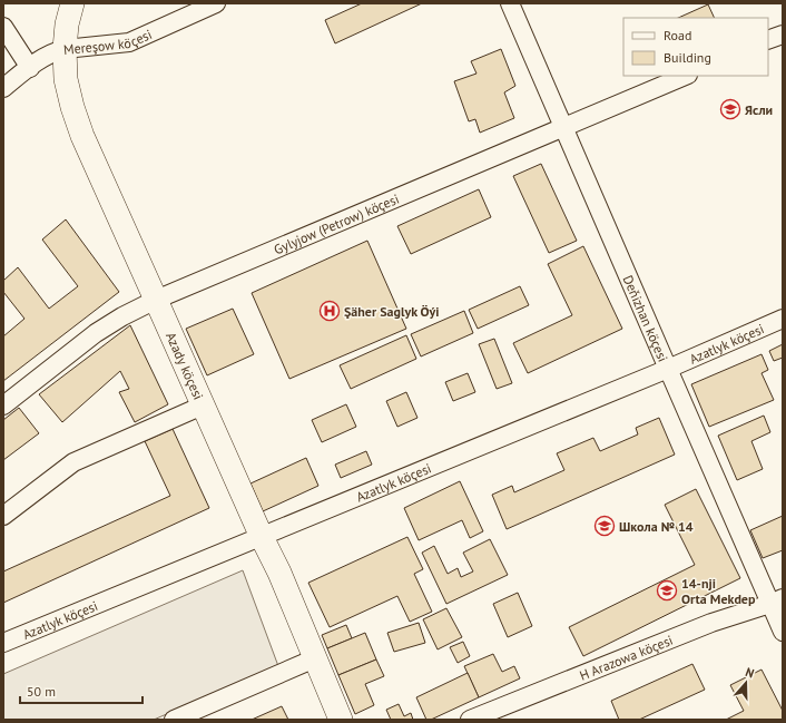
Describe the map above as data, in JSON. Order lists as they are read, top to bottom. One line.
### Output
{"streets":{"main road":["Azady köçesi"],"street":["Mereşow köçesi","Gylyjow (Petrow) köçesi","Deňizhan köçesi","Azatlyk köçesi","H Arazowa köçesi"]},"crossings":[["Mereşow köçesi","Azady köçesi"],["Gylyjow (Petrow) köçesi","Deňizhan köçesi"],["Gylyjow (Petrow) köçesi","Azady köçesi"],["Deňizhan köçesi","Azatlyk köçesi"],["Deňizhan köçesi","H Arazowa köçesi"],["Azatlyk köçesi","Azady köçesi"]],"places":{"school or university":["Ясли","Школа № 14","14-nji Orta Mekdep"],"hospital":["Şäher Saglyk Öýi"]},"legend":["Road","Building"],"scale_bar":"50 m","north":"top"}
